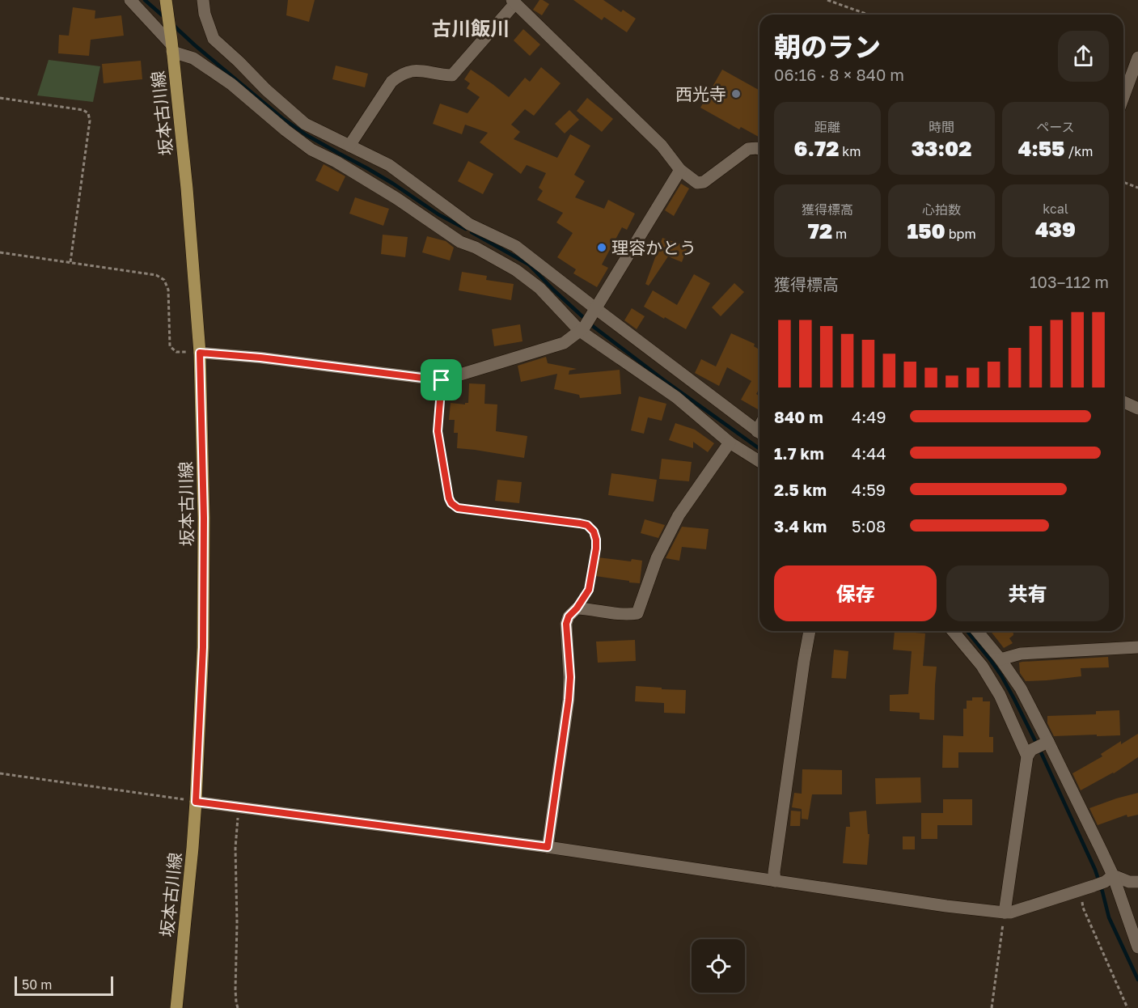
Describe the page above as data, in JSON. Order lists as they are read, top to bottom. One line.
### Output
{"streets":{"main road":["坂本古川線"]},"districts":["古川飯川"],"places":["西光寺","理容かとう"],"scale_bar":"50 m","page":{"heading":["朝のラン","06:16 · 8 × 840 m"],"stats":[["距離","6.72 km"],["時間","33:02"],["ペース","4:55 /km"],["獲得標高","72 m"],["心拍数","150 bpm"],["kcal","439"]],"chart":["獲得標高","103–112 m"],"list":[{"name":"840 m","note":"4:49"},{"name":"1.7 km","note":"4:44"},{"name":"2.5 km","note":"4:59"},{"name":"3.4 km","note":"5:08"}],"buttons":["保存","共有"],"scale":"50 m"}}
